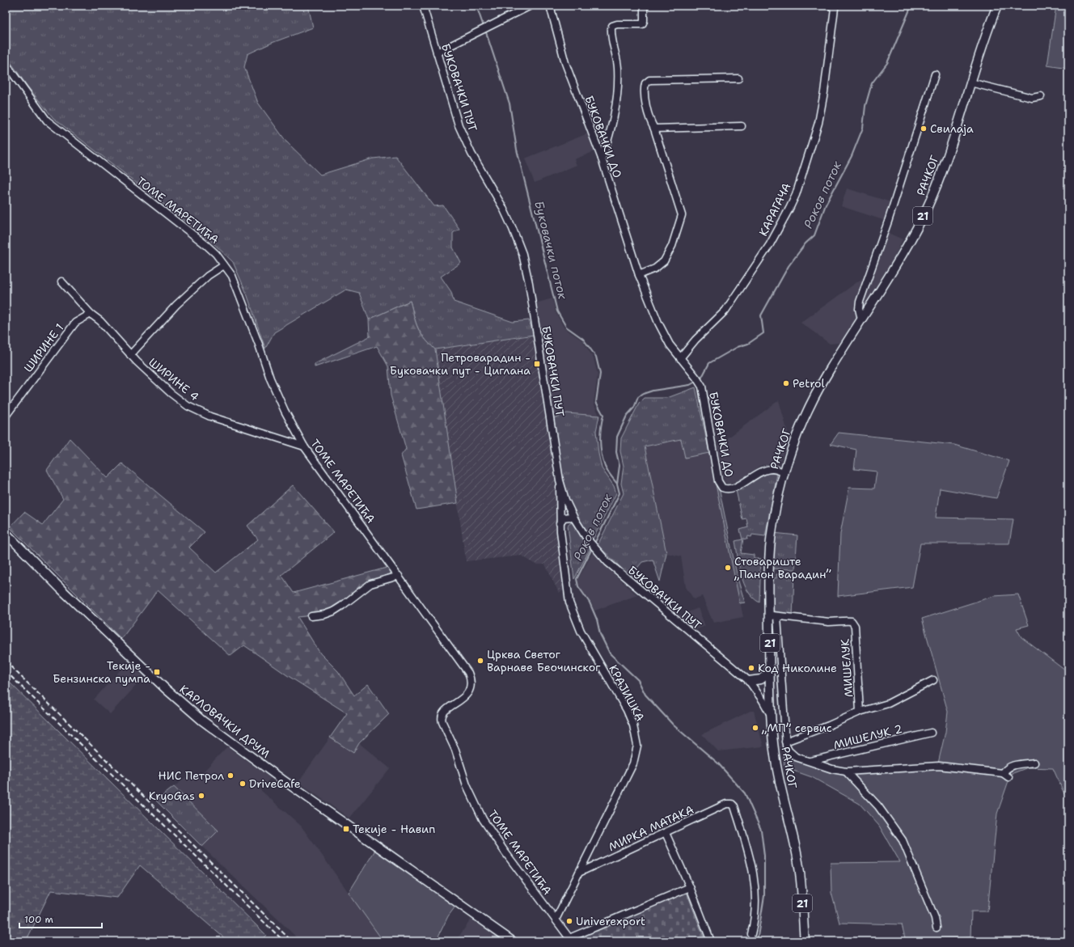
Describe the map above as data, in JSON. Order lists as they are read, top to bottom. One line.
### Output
{"streets":{"main road":["РАЧКОГ","21","КАРЛОВАЧКИ ДРУМ"],"street":["БУКОВАЧКИ ПУТ","БУКОВАЧКИ ДО","КАРАГАЧА","ТОМЕ МАРЕТИЋА","ШИРИНЕ 1","ШИРИНЕ 4","МИШЕЛУК","КРАЈИШКА","МИШЕЛУК 2","МИРКА МАТАКА"]},"crossings":[["БУКОВАЧКИ ПУТ","РАЧКОГ"],["БУКОВАЧКИ ПУТ","КРАЈИШКА"],["БУКОВАЧКИ ДО","РАЧКОГ"],["БУКОВАЧКИ ДО","КАРАГАЧА"],["РАЧКОГ","МИШЕЛУК"],["ТОМЕ МАРЕТИЋА","ШИРИНЕ 4"],["ТОМЕ МАРЕТИЋА","КРАЈИШКА"],["ШИРИНЕ 1","ШИРИНЕ 4"],["КРАЈИШКА","МИРКА МАТАКА"]],"water":["Роков поток","Буковачки поток"],"places":{"other":["Свилаја","Petrol","Стовариште „Панон Варадин”","Црква Светог Варнаве Беочинског","Код Николине","„МП” сервис","НИС Петрол","DriveCafe","KryoGas","Univerexport"],"transit":["Петроварадин - Буковачки пут - Циглана","Текије - Бензинска пумпа","Текије - Навип"]},"scale_bar":"100 m"}
